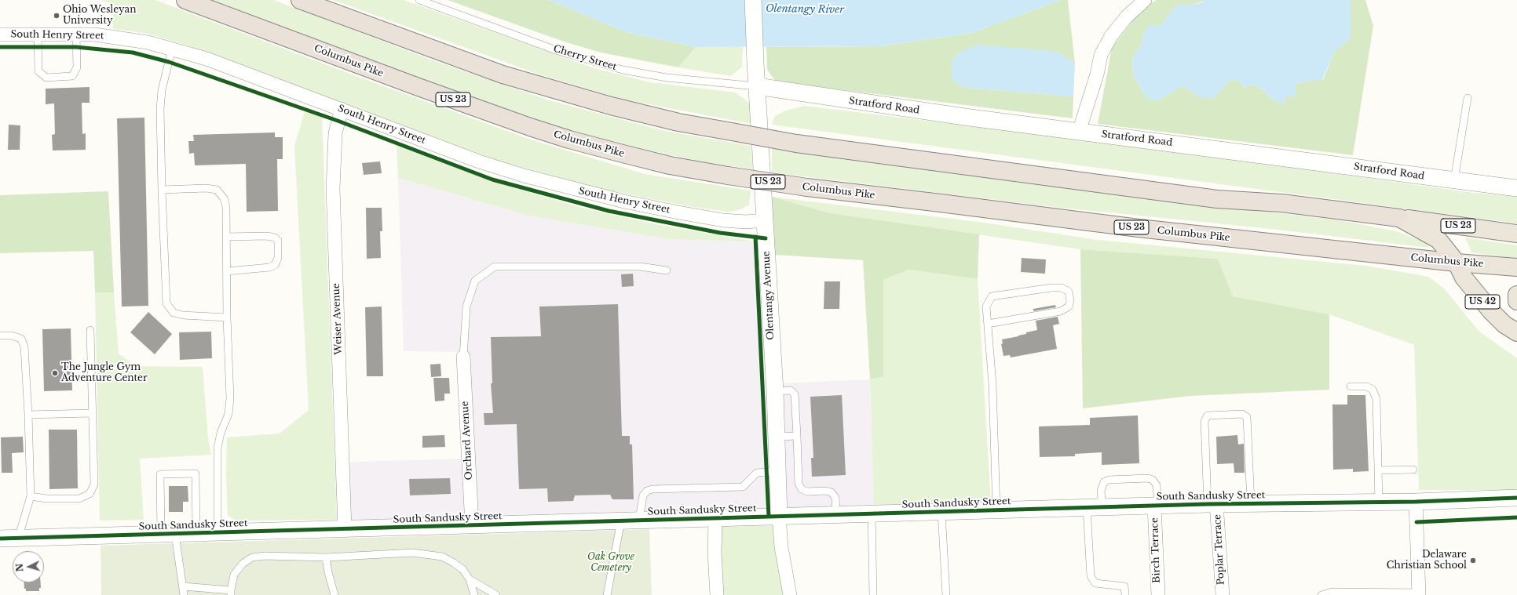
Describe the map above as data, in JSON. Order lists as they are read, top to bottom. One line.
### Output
{"streets":{"highway":["Columbus Pike","US 23","US 42"],"street":["South Henry Street","Stratford Road","Olentangy Avenue","Weiser Avenue","Orchard Avenue","South Sandusky Street","Poplar Terrace","Birch Terrace"],"lane":["Cherry Street"]},"crossings":[["South Henry Street","Olentangy Avenue"],["South Henry Street","Weiser Avenue"],["Cherry Street","Stratford Road"],["Cherry Street","Olentangy Avenue"],["Columbus Pike","US 42"],["US 23","US 42"],["Stratford Road","Olentangy Avenue"],["Olentangy Avenue","South Sandusky Street"],["Weiser Avenue","South Sandusky Street"],["Orchard Avenue","South Sandusky Street"],["South Sandusky Street","Poplar Terrace"],["South Sandusky Street","Birch Terrace"]],"water":["Olentangy River"],"parks":["Oak Grove Cemetery"],"places":["Ohio Wesleyan University","The Jungle Gym Adventure Center","Delaware Christian School"],"north":"left"}
